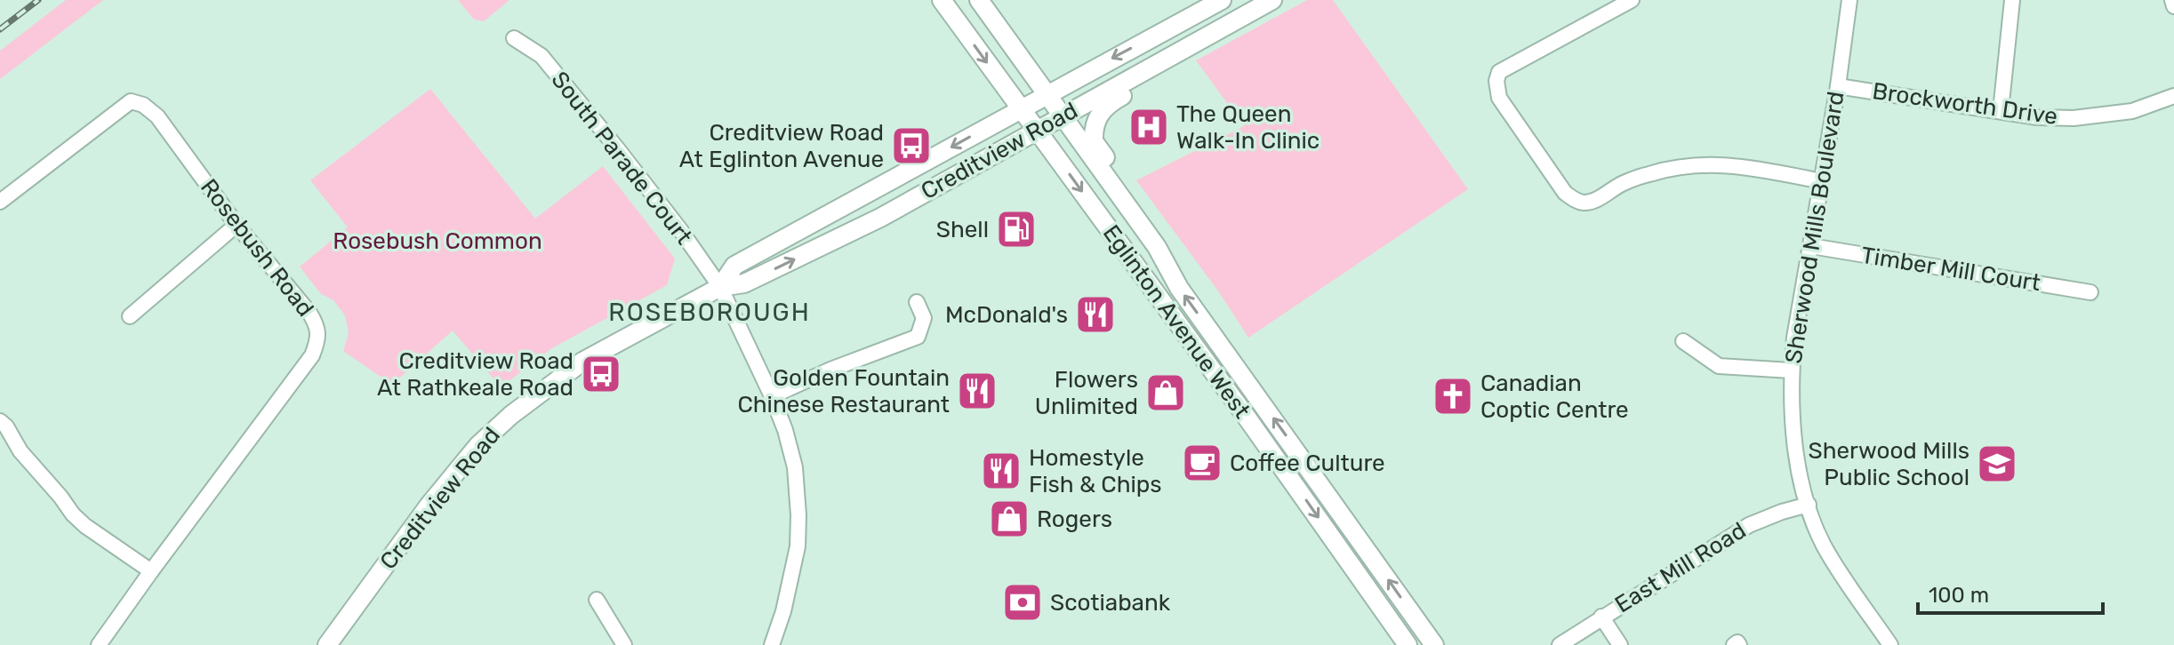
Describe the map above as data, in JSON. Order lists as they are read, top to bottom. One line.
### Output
{"streets":{"main road":["Creditview Road","Eglinton Avenue West"],"street":["Brockworth Drive","South Parade Court","Sherwood Mills Boulevard","Rosebush Road","Timber Mill Court","East Mill Road"]},"crossings":[["Brockworth Drive","Sherwood Mills Boulevard"],["Creditview Road","South Parade Court"],["Creditview Road","Eglinton Avenue West"],["Sherwood Mills Boulevard","Timber Mill Court"],["Sherwood Mills Boulevard","East Mill Road"]],"districts":["ROSEBOROUGH"],"parks":["Rosebush Common"],"places":{"hospital":["The Queen Walk-In Clinic"],"bus stop":["Creditview Road At Eglinton Avenue","Creditview Road At Rathkeale Road"],"fuel station":["Shell"],"restaurant":["McDonald's","Golden Fountain Chinese Restaurant","Homestyle Fish & Chips"],"shop":["Flowers Unlimited","Rogers"],"church":["Canadian Coptic Centre"],"cafe":["Coffee Culture"],"school or university":["Sherwood Mills Public School"],"bank":["Scotiabank"]},"scale_bar":"100 m"}
